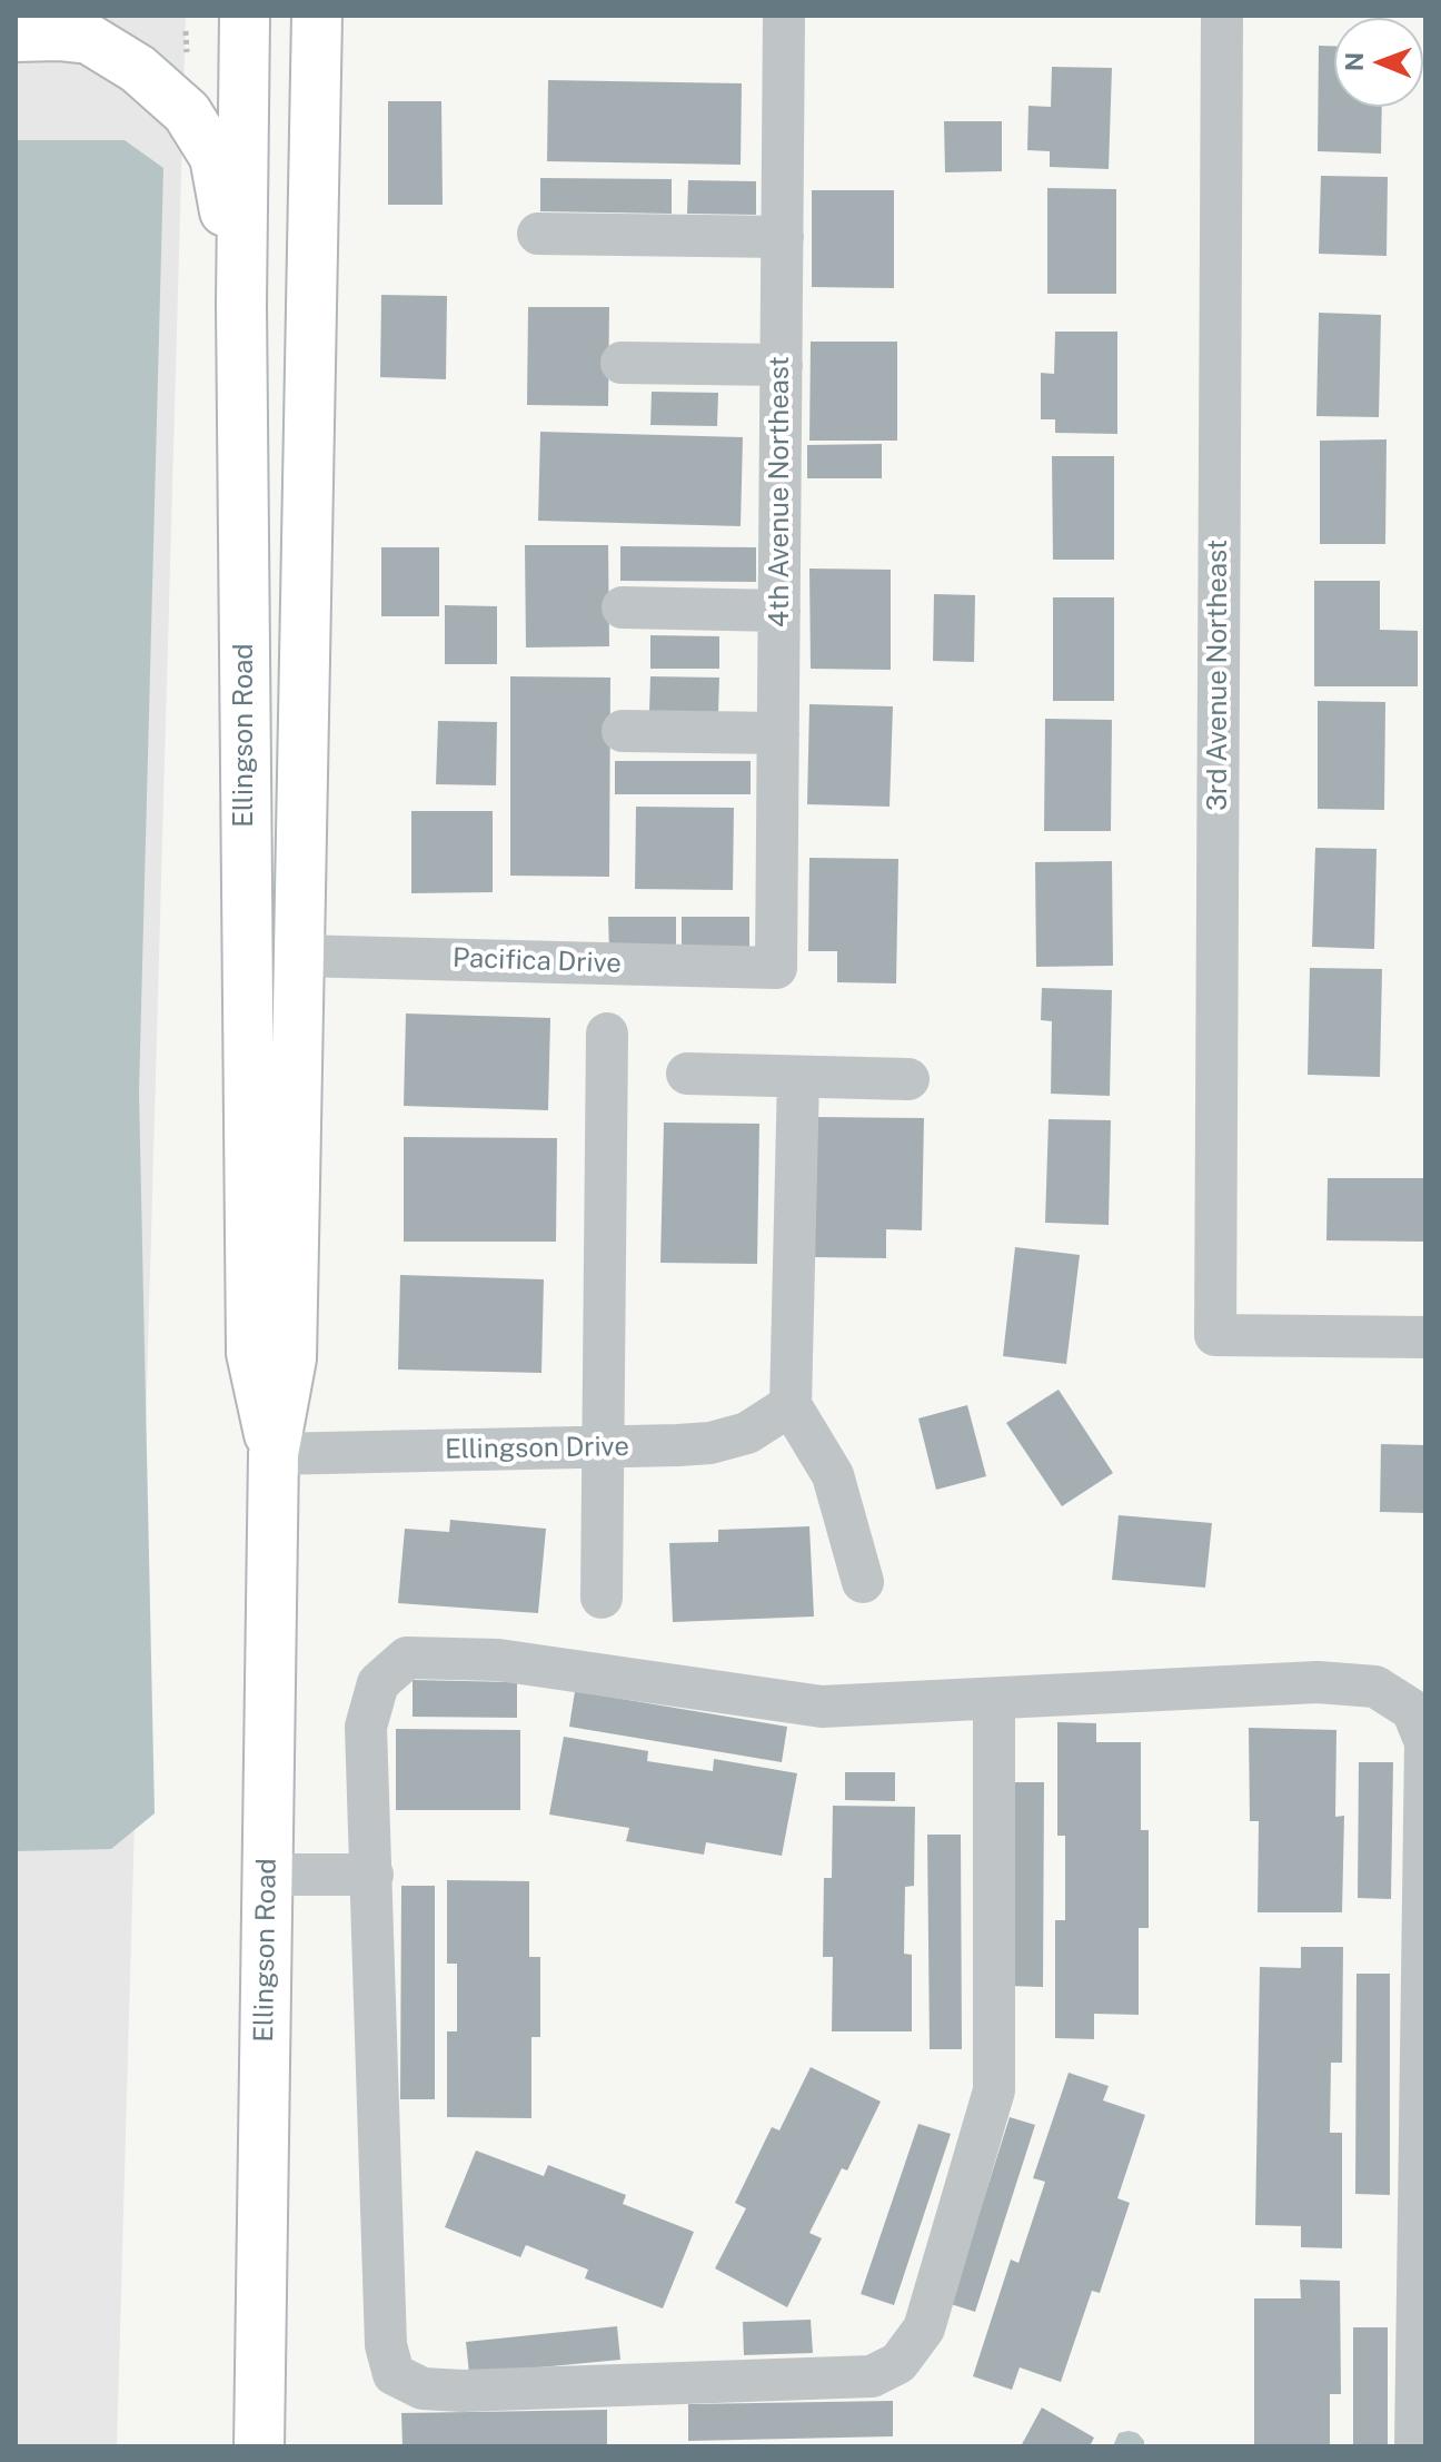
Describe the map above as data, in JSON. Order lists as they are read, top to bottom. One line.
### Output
{"streets":{"main road":["Ellingson Road"],"street":["4th Avenue Northeast","3rd Avenue Northeast","Pacifica Drive","Ellingson Drive"]},"crossings":[["4th Avenue Northeast","Pacifica Drive"],["Ellingson Road","Pacifica Drive"],["Ellingson Road","Ellingson Drive"]],"north":"left"}
